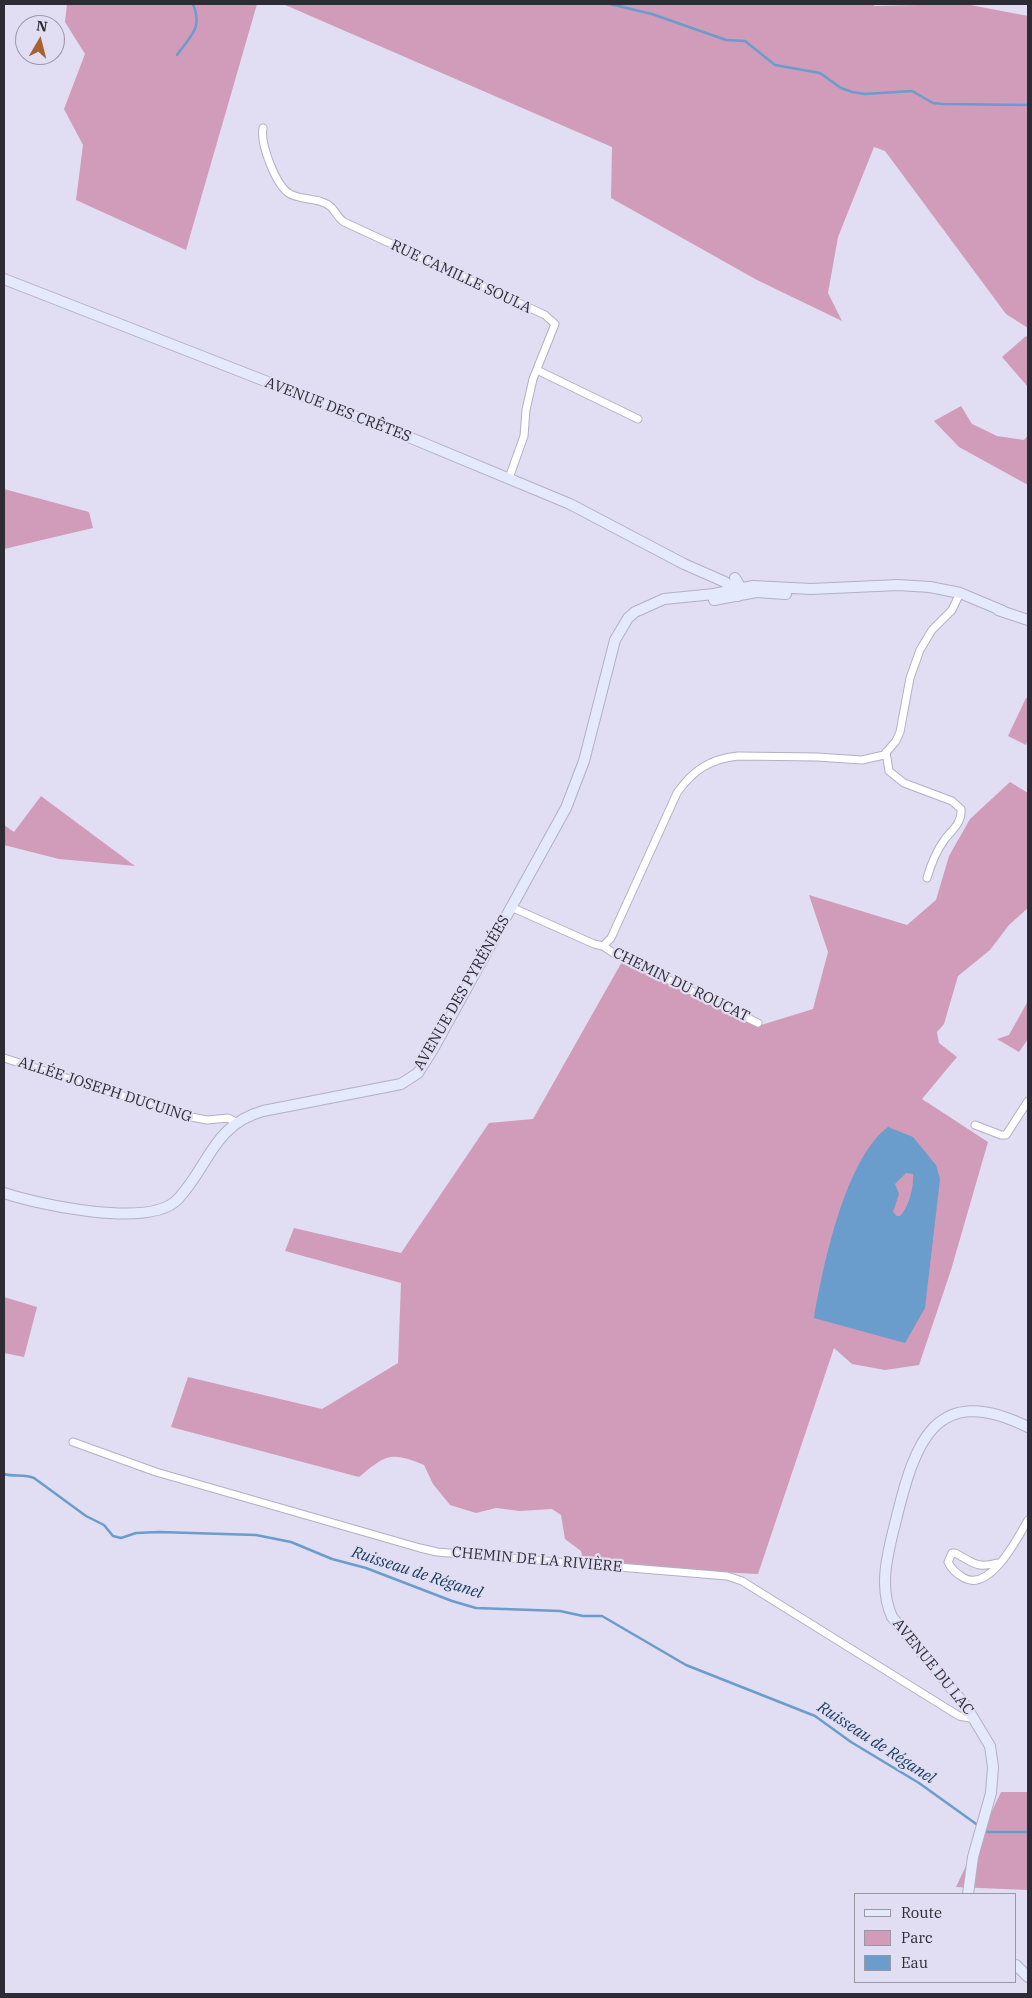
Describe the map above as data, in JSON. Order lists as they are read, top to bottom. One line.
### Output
{"streets":{"street":["RUE CAMILLE SOULA","AVENUE DES CRÊTES","CHEMIN DU ROUCAT","AVENUE DES PYRÉNÉES","ALLÉE JOSEPH DUCUING","CHEMIN DE LA RIVIÈRE","AVENUE DU LAC"]},"crossings":[["RUE CAMILLE SOULA","AVENUE DES CRÊTES"],["AVENUE DES CRÊTES","AVENUE DES PYRÉNÉES"],["CHEMIN DU ROUCAT","AVENUE DES PYRÉNÉES"],["AVENUE DES PYRÉNÉES","ALLÉE JOSEPH DUCUING"],["CHEMIN DE LA RIVIÈRE","AVENUE DU LAC"]],"water":["Ruisseau de Réganel"],"legend":["Route","Parc","Eau"],"north":"top"}
